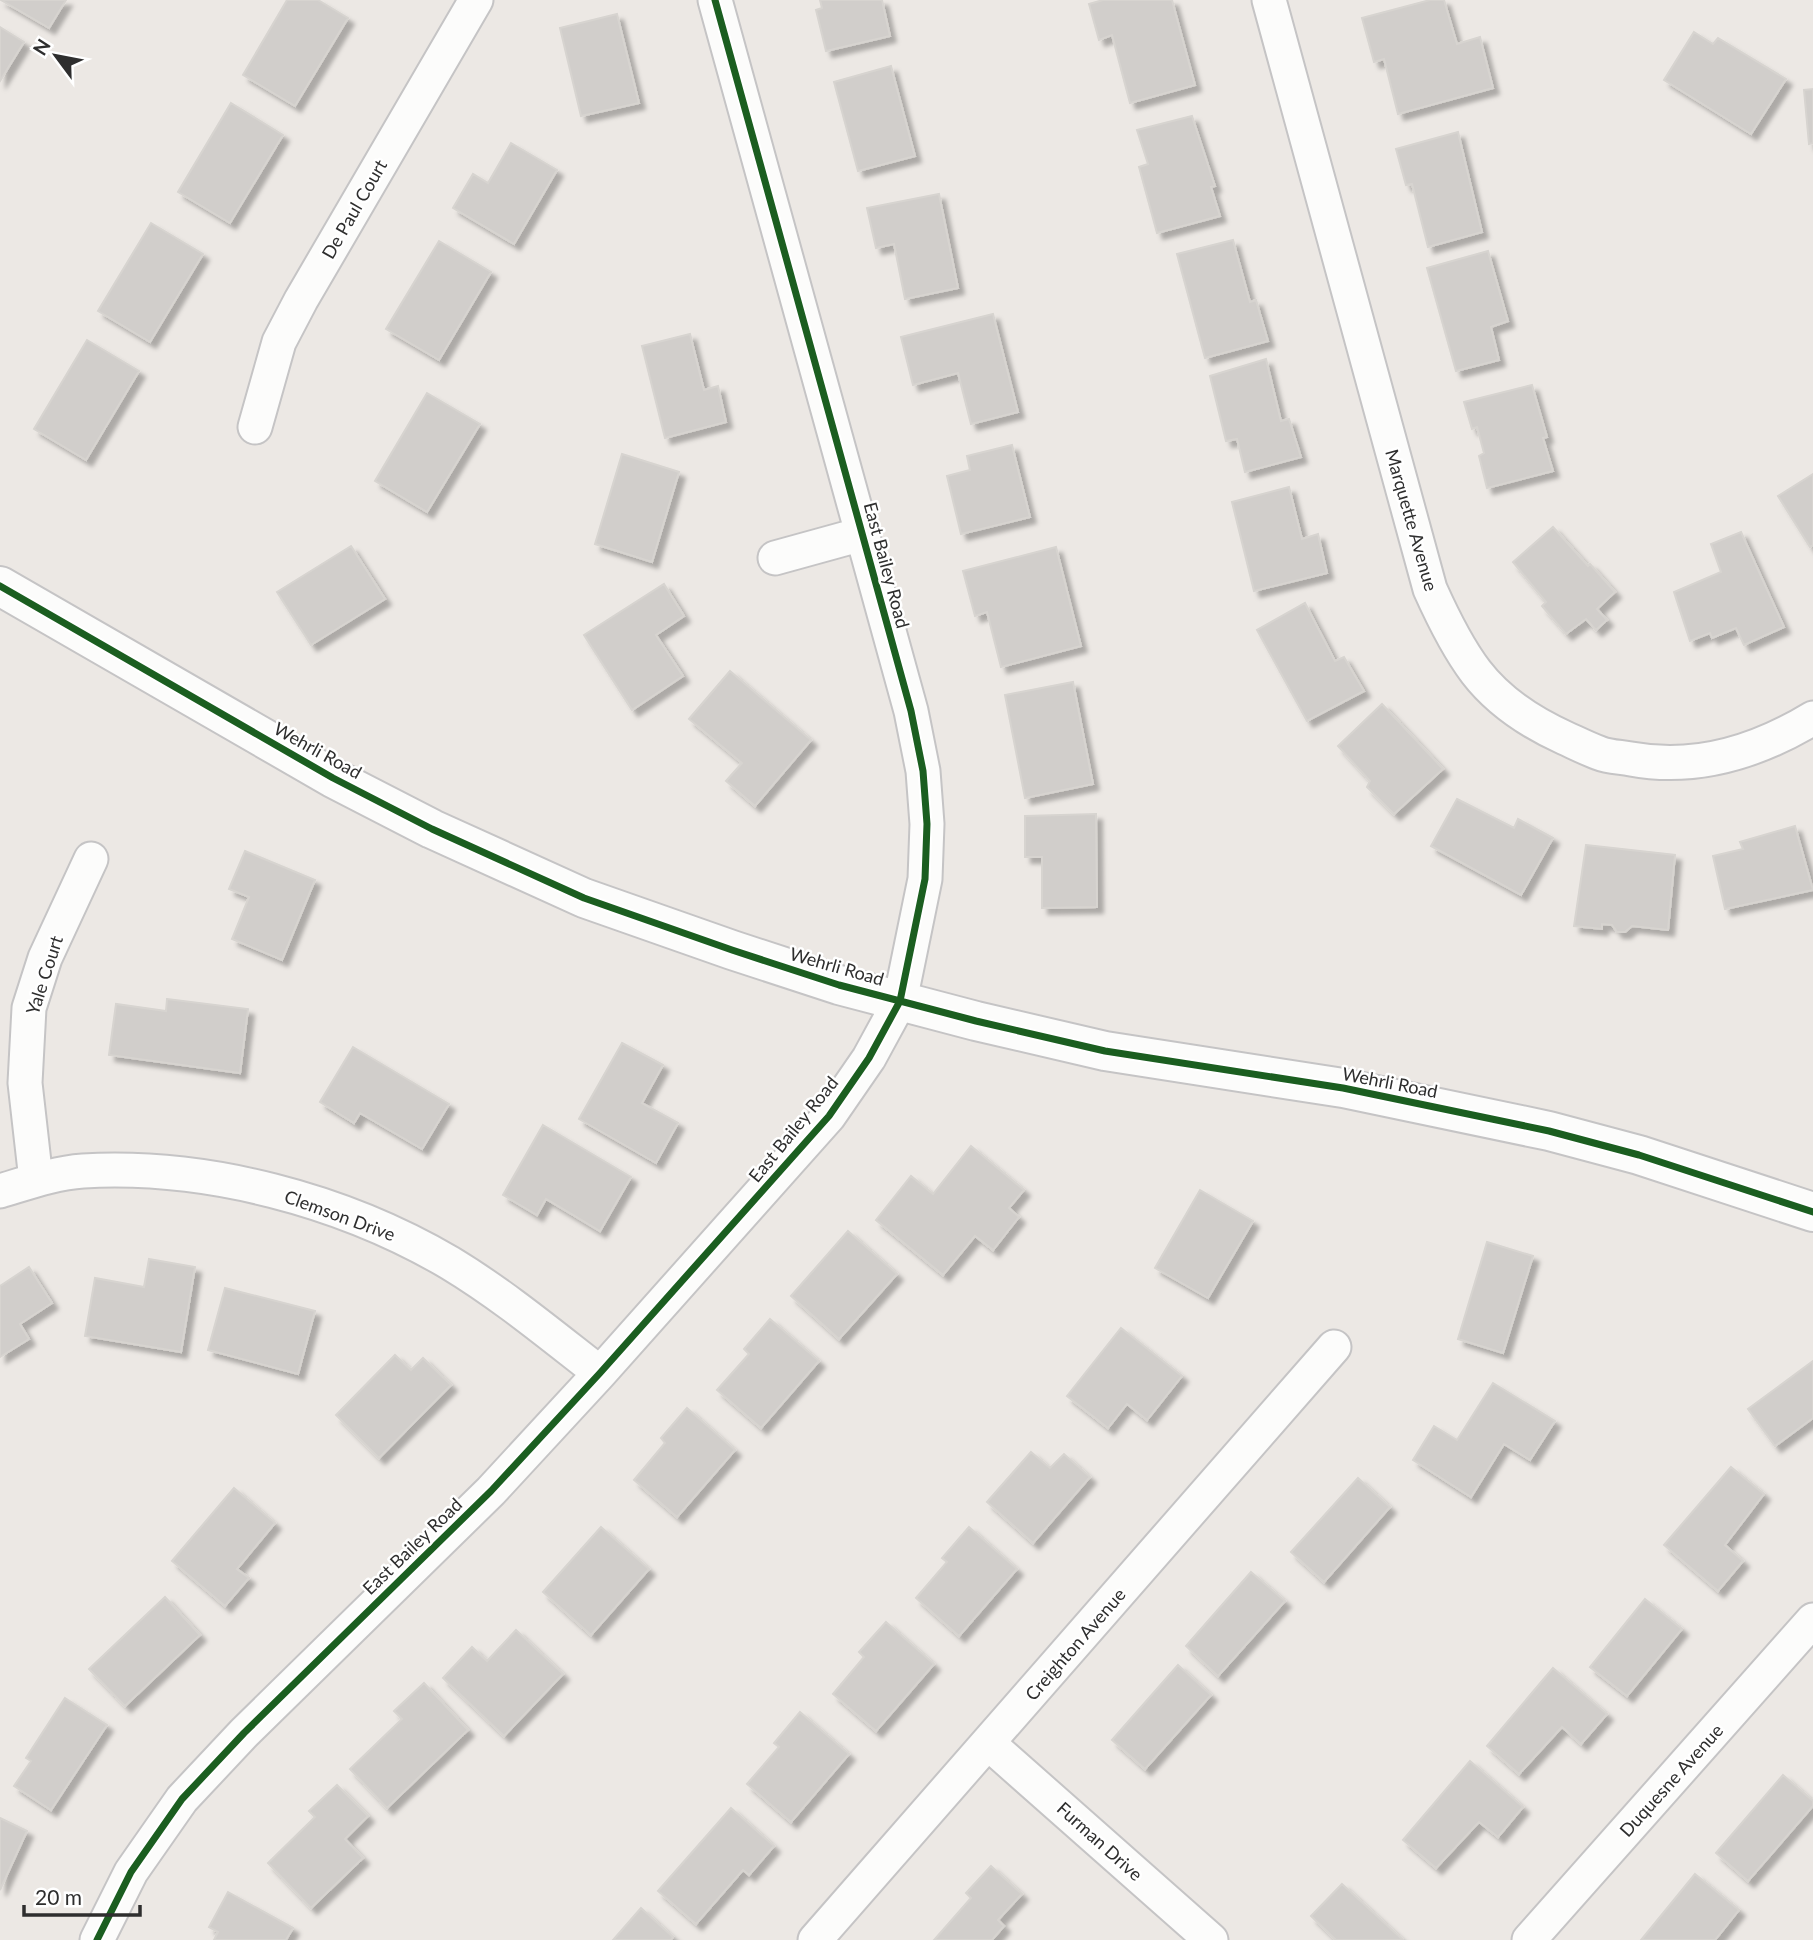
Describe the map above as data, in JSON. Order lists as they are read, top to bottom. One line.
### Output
{"streets":{"street":["De Paul Court","Marquette Avenue","East Bailey Road","Wehrli Road","Yale Court","Clemson Drive","Creighton Avenue","Duquesne Avenue","Furman Drive"]},"crossings":[["East Bailey Road","Wehrli Road"],["East Bailey Road","Clemson Drive"],["Yale Court","Clemson Drive"],["Creighton Avenue","Furman Drive"]],"scale_bar":"20 m","north":"top left"}
